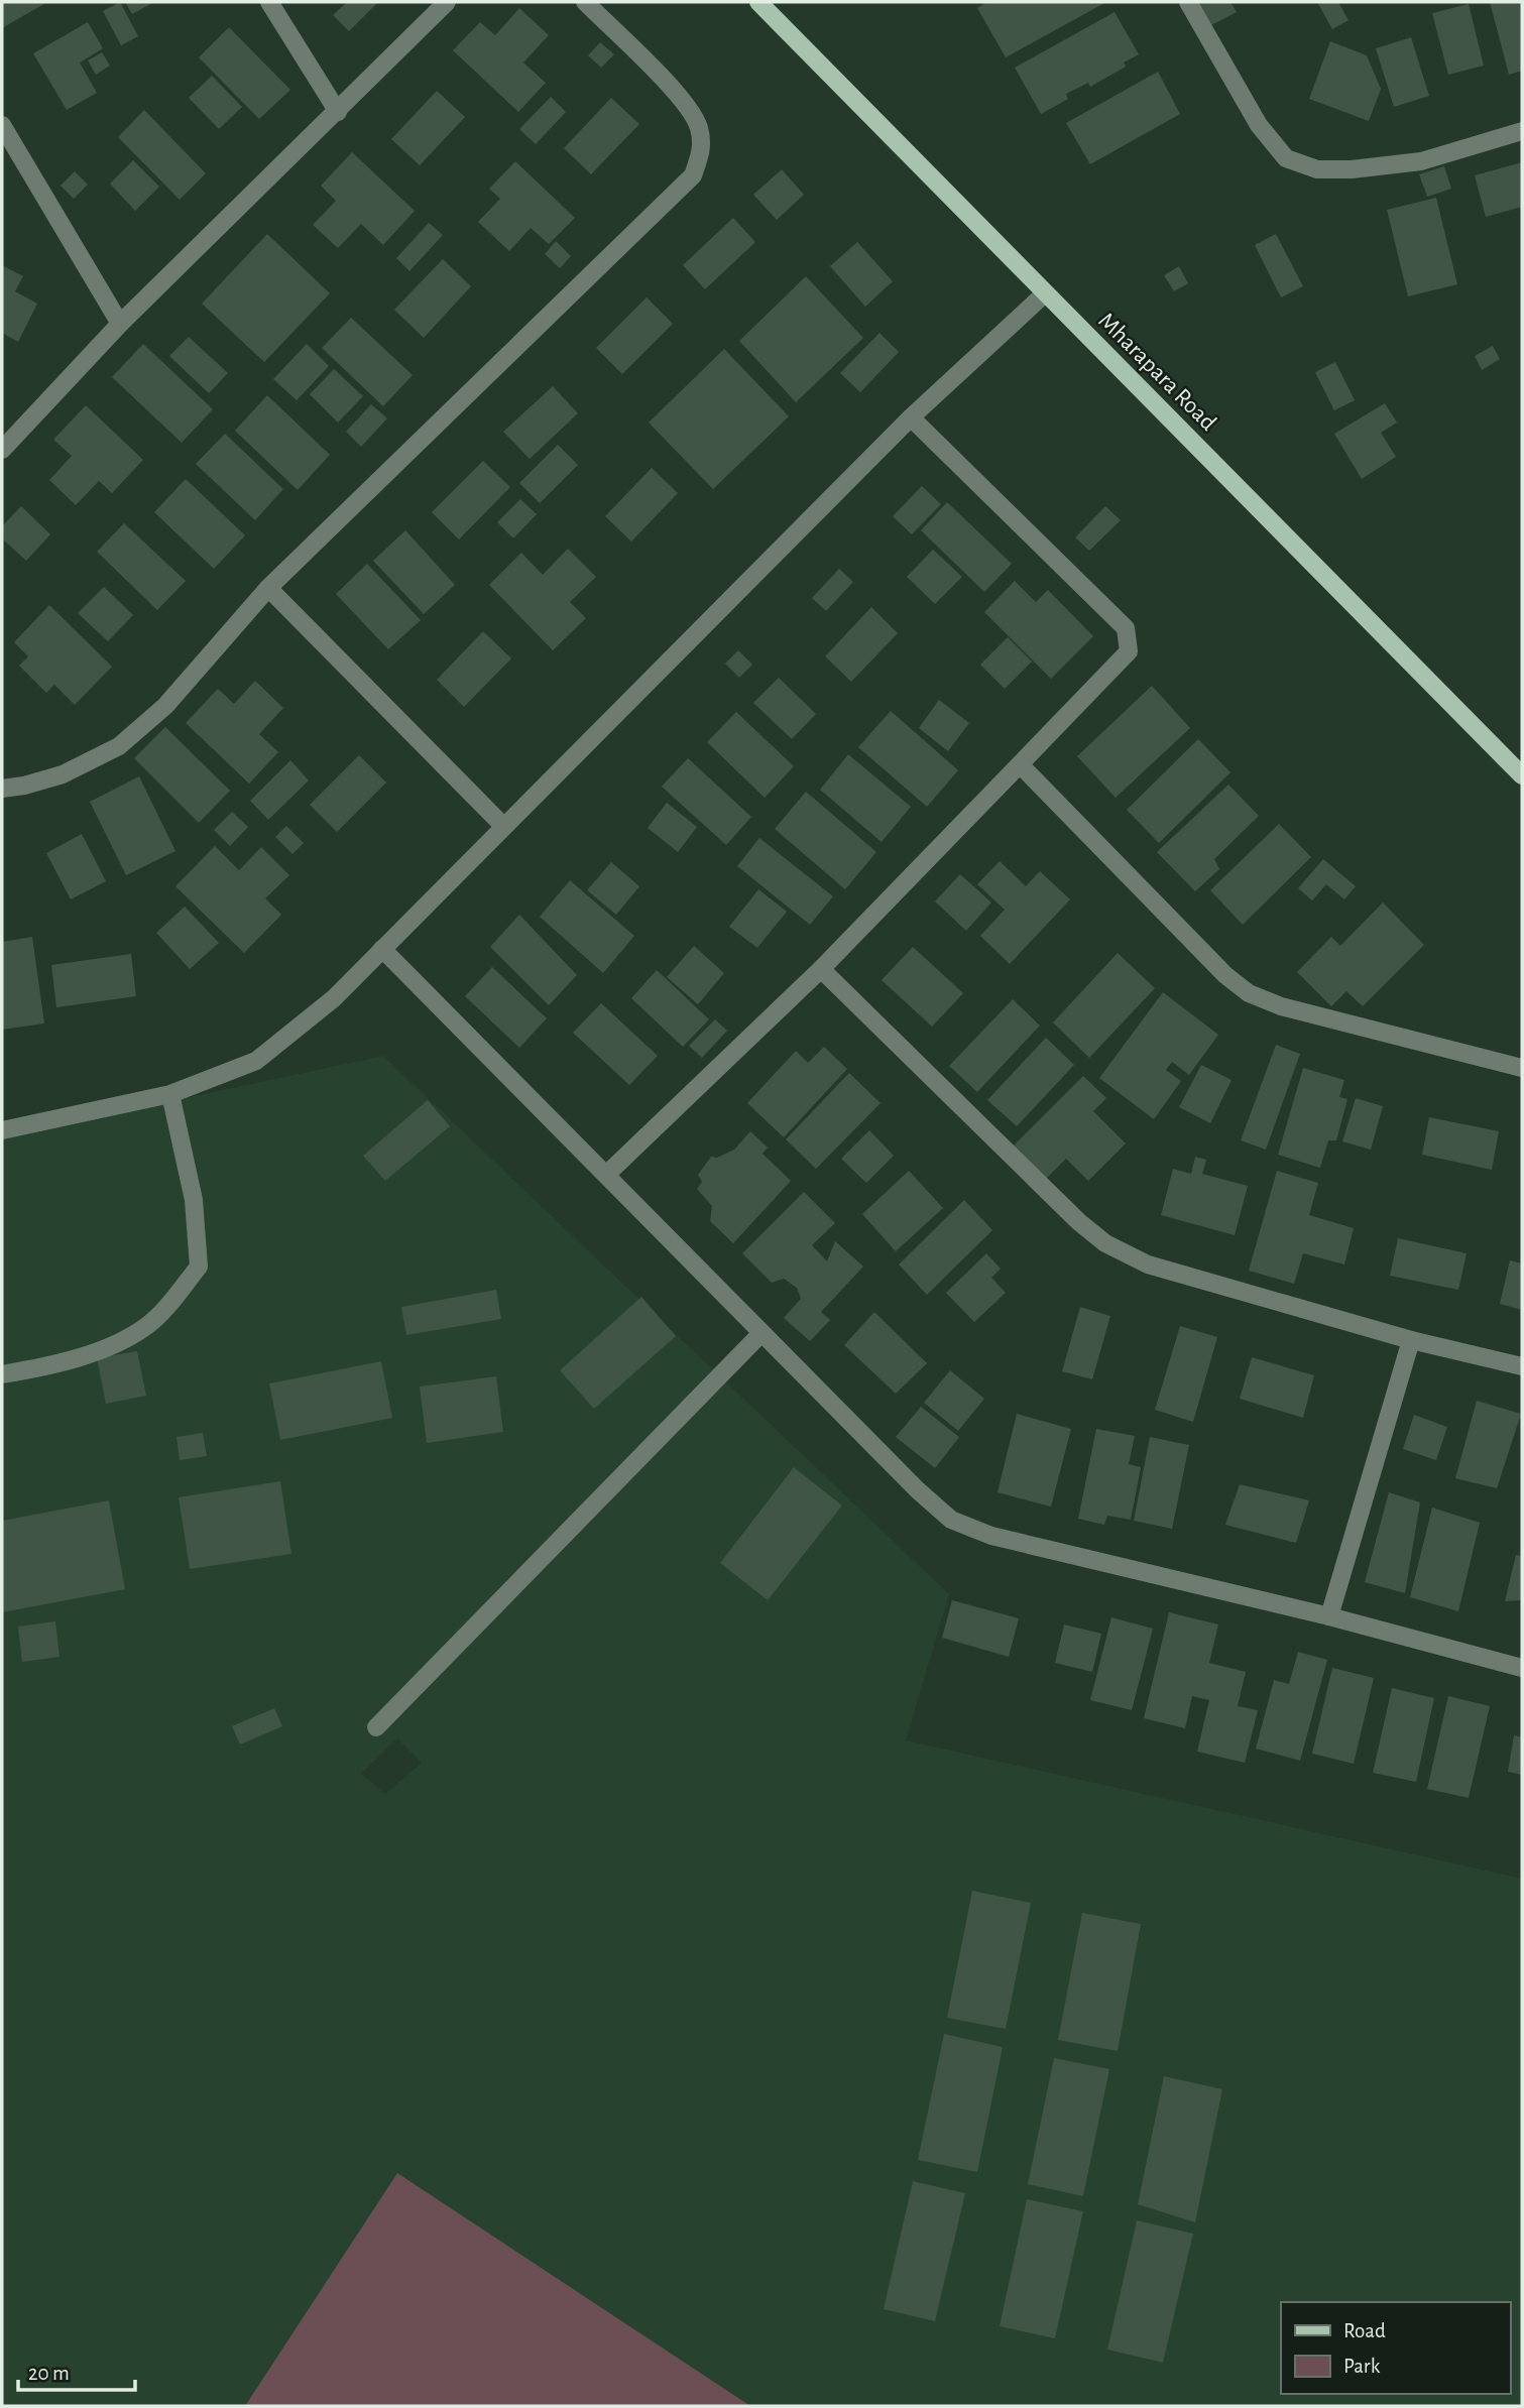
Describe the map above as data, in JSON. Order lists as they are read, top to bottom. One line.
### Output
{"streets":{"main road":["Mharapara Road"]},"legend":["Road","Park"],"scale_bar":"20 m"}
